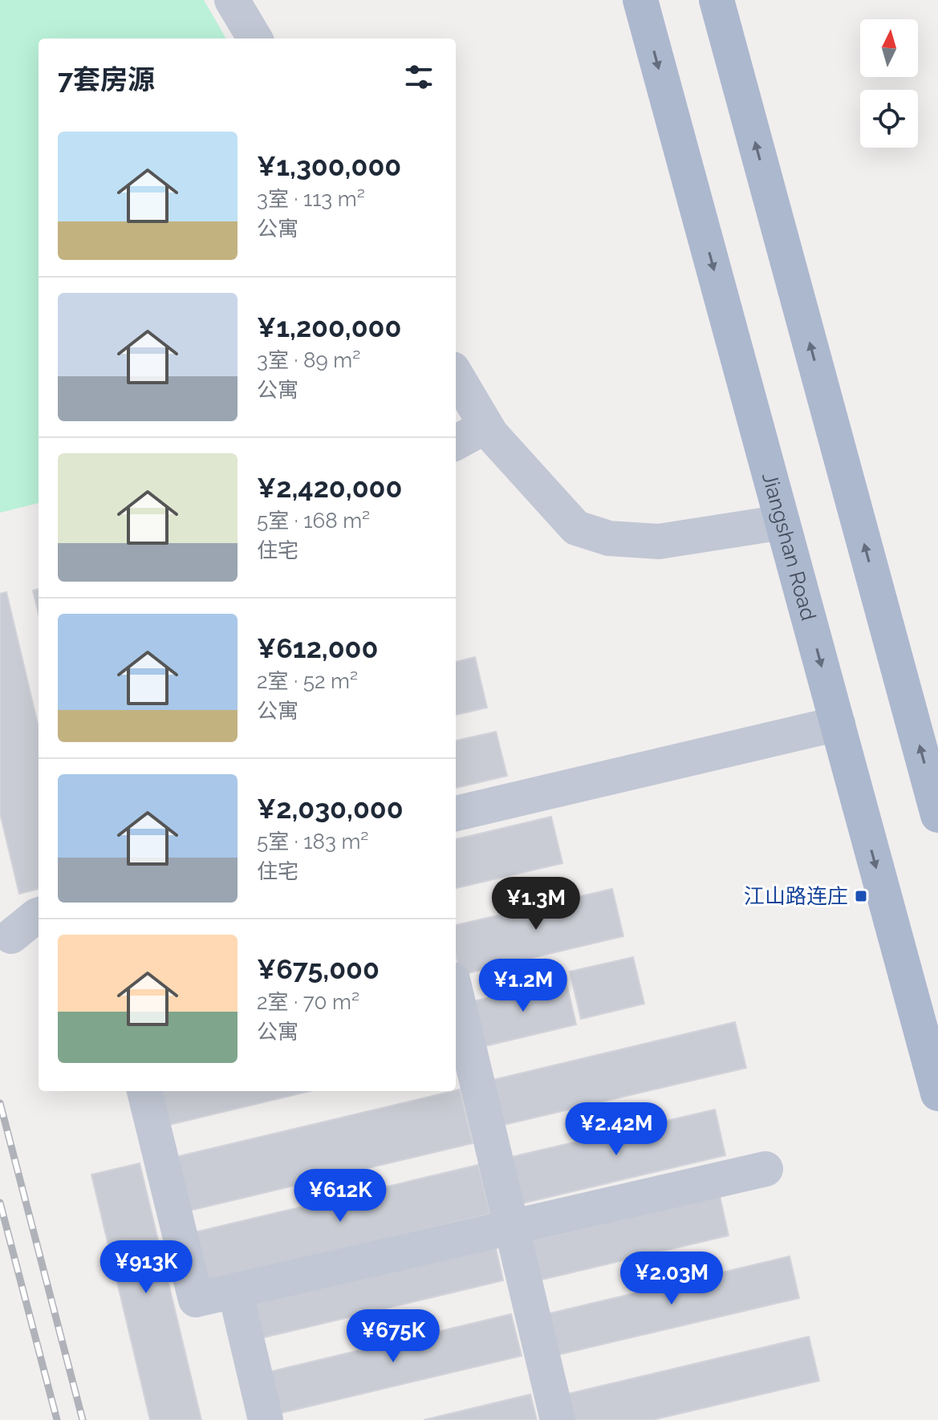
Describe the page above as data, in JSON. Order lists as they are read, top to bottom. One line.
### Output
{"streets":{"main road":["Jiangshan Road"]},"places":{"transit":["江山路连庄"]},"north":"top","page":{"heading":"7套房源","list":[{"name":"¥1,300,000","note":"3室 · 113 m² · 公寓"},{"name":"¥1,200,000","note":"3室 · 89 m² · 公寓"},{"name":"¥2,420,000","note":"5室 · 168 m² · 住宅"},{"name":"¥612,000","note":"2室 · 52 m² · 公寓"},{"name":"¥2,030,000","note":"5室 · 183 m² · 住宅"},{"name":"¥675,000","note":"2室 · 70 m² · 公寓"}],"price":["¥1.3M","¥1.2M","¥2.42M","¥612K","¥913K","¥2.03M","¥675K"]}}
